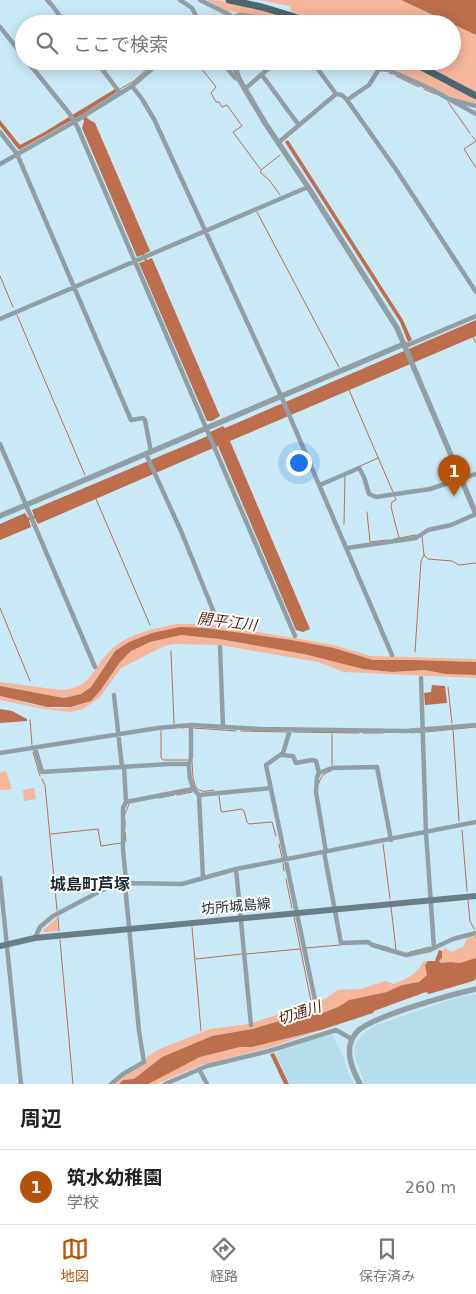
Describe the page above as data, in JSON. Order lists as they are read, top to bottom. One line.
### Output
{"streets":{"main road":["坊所城島線"]},"districts":["城島町芦塚"],"water":["開平江川","切通川"],"page":{"search":"ここで検索","pins":"1","heading":"周辺","list":[{"mark":"1","name":"筑水幼稚園","note":"学校","value":"260 m"}],"nav":["地図","経路","保存済み"]}}
